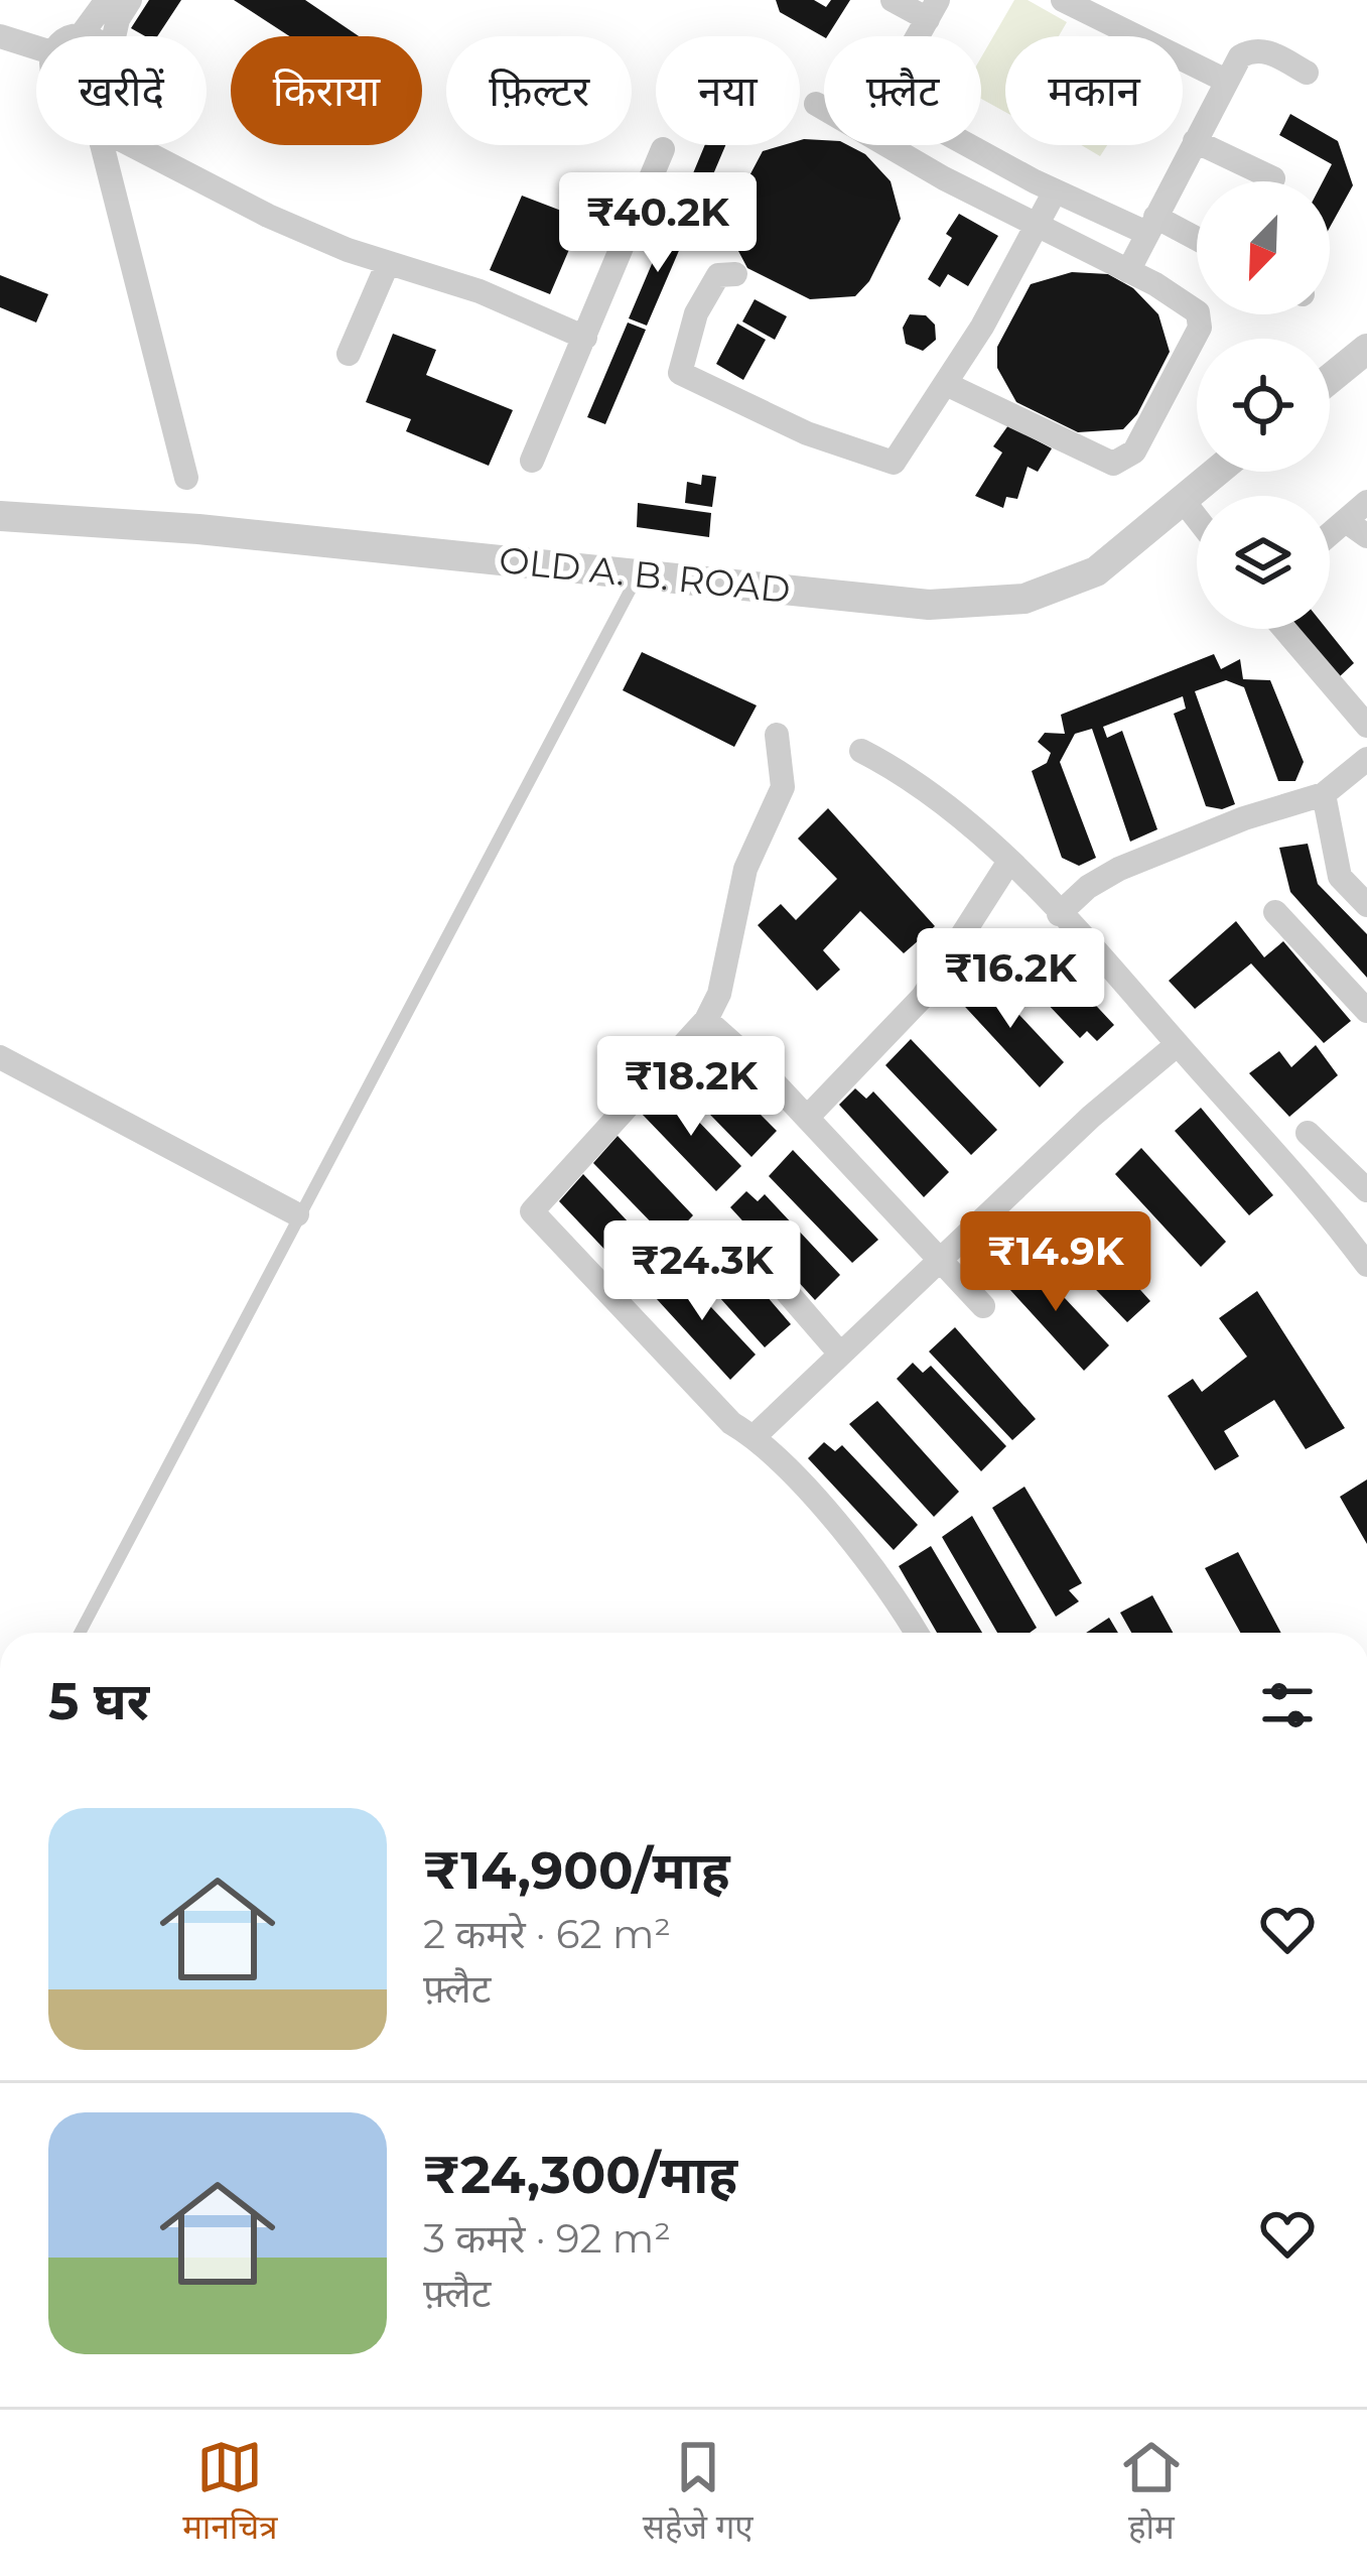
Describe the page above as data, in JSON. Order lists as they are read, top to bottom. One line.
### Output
{"streets":{"street":["OLD A. B. ROAD"]},"north":"bottom left","page":{"chip":["खरीदें","किराया","फ़िल्टर","नया","फ़्लैट","मकान"],"price":["₹40.2K","₹16.2K","₹18.2K","₹14.9K","₹24.3K"],"heading":"5 घर","list":[{"name":"₹14,900/माह","note":"2 कमरे · 62 m² · फ़्लैट"},{"name":"₹24,300/माह","note":"3 कमरे · 92 m² · फ़्लैट"}],"tabs":["मानचित्र","सहेजे गए","होम"]}}
